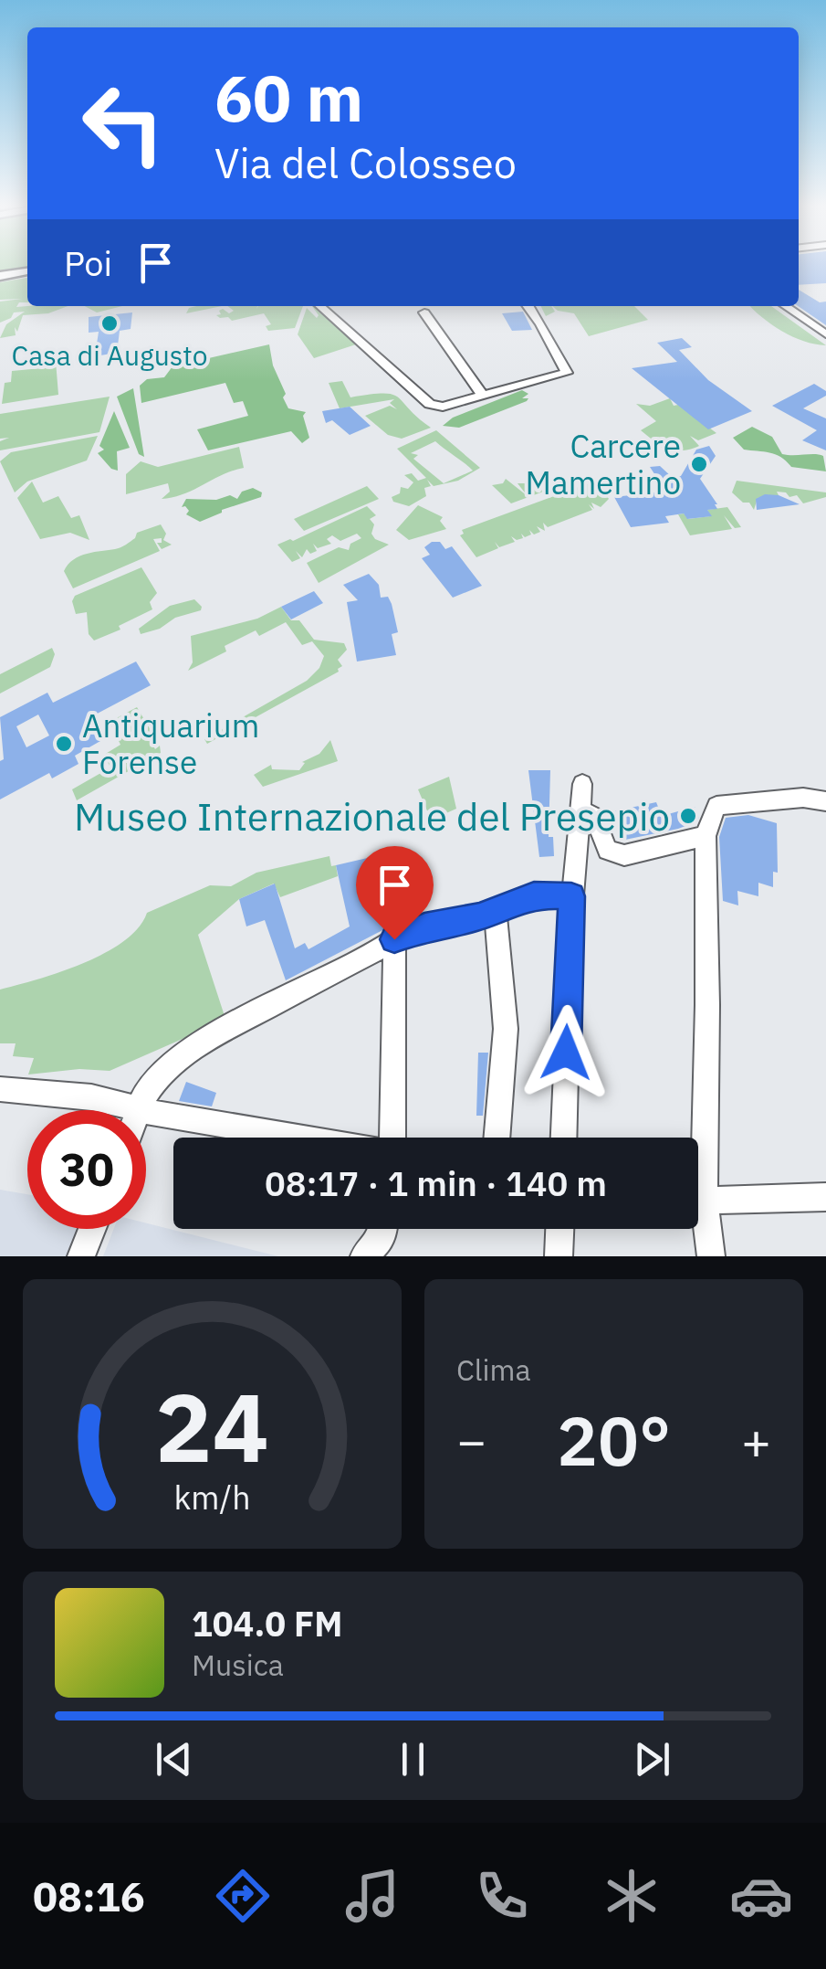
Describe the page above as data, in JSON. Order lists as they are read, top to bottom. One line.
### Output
{"places":["Casa di Augusto","Carcere Mamertino","Antiquarium Forense","Museo Internazionale del Presepio"],"page":{"turn":["60 m","Via del Colosseo"],"then":"Poi","limit":"30","trip":"08:17 · 1 min · 140 m","tile":"Clima","heat":["−","20°","+"],"song":["104.0 FM","Musica"],"tabs":"08:16","gauge":["24","km/h"]}}
